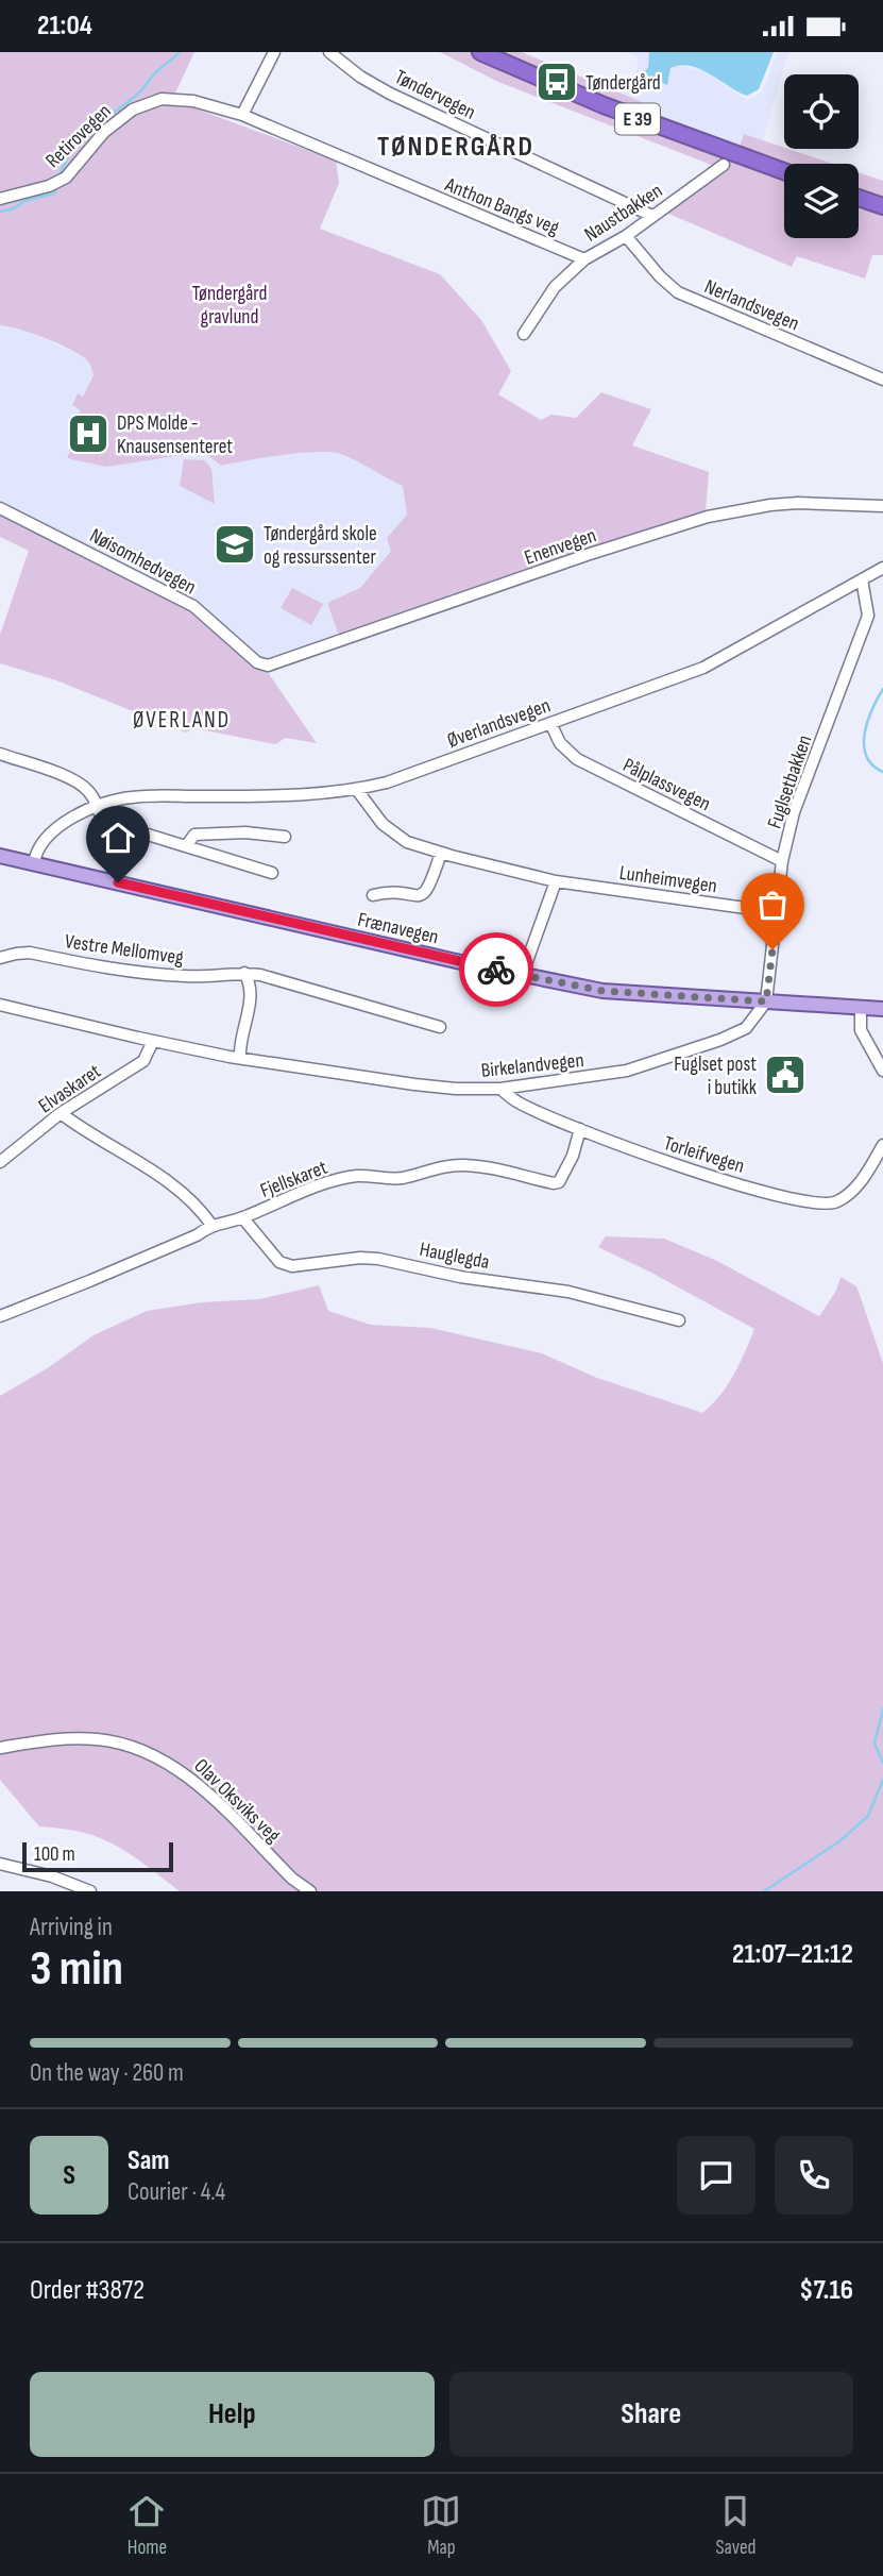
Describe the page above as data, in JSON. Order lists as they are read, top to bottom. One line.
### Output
{"streets":{"highway":["E 39"],"main road":["Frænavegen"],"street":["Tøndervegen","Retirovegen","Anthon Bangs veg","Naustbakken","Nerlandsvegen","Enenvegen","Nøisomhedvegen","Øverlandsvegen","Fuglsetbakken","Pålplassvegen","Lunheimvegen","Vestre Mellomveg","Birkelandvegen","Elvaskaret","Torleifvegen","Fjellskaret","Hauglegda","Olav Oksviks veg"]},"crossings":[["Tøndervegen","Naustbakken"],["Retirovegen","Anthon Bangs veg"],["Anthon Bangs veg","Naustbakken"],["Naustbakken","Nerlandsvegen"],["Enenvegen","Nøisomhedvegen"],["Øverlandsvegen","Fuglsetbakken"],["Øverlandsvegen","Pålplassvegen"],["Øverlandsvegen","Lunheimvegen"],["Øverlandsvegen","Frænavegen"],["Fuglsetbakken","Pålplassvegen"],["Fuglsetbakken","Lunheimvegen"],["Fuglsetbakken","Frænavegen"],["Fuglsetbakken","Birkelandvegen"],["Frænavegen","Birkelandvegen"],["Birkelandvegen","Elvaskaret"],["Birkelandvegen","Torleifvegen"],["Torleifvegen","Fjellskaret"],["Fjellskaret","Hauglegda"]],"districts":["TØNDERGÅRD","ØVERLAND"],"parks":["Tøndergård gravlund"],"places":{"bus stop":["Tøndergård"],"hospital":["DPS Molde - Knausensenteret"],"school or university":["Tøndergård skole og ressurssenter"],"public building":["Fuglset post i butikk"]},"scale_bar":"100 m","page":{"status":"21:04","scale":"100 m","heading":["3 min","Arriving in","21:07–21:12"],"panel":["Sam","Courier · 4.4","Order #3872","$7.16"],"bar":"On the way · 260 m","round":"S","buttons":["Help","Share"],"tabs":["Home","Map","Saved"]}}
